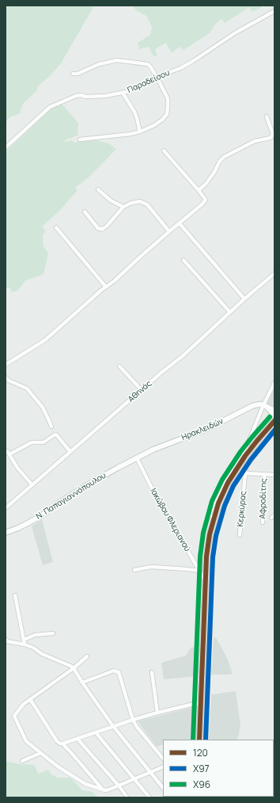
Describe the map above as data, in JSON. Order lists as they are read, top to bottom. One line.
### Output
{"streets":{"street":["Παραδείσου","Αθηνάς","Ηρακλειδών","Ν. Παπαγιαννόπουλου","Αφροδίτης","Κερκύρας","Ιακώβου Φλεριανού"]},"crossings":[["Ηρακλειδών","Ν. Παπαγιαννόπουλου"],["Ηρακλειδών","Ιακώβου Φλεριανού"],["Ν. Παπαγιαννόπουλου","Ιακώβου Φλεριανού"]],"lines":["transit line Χ96","transit line 120","transit line X97"],"legend":["120","X97","Χ96"]}
